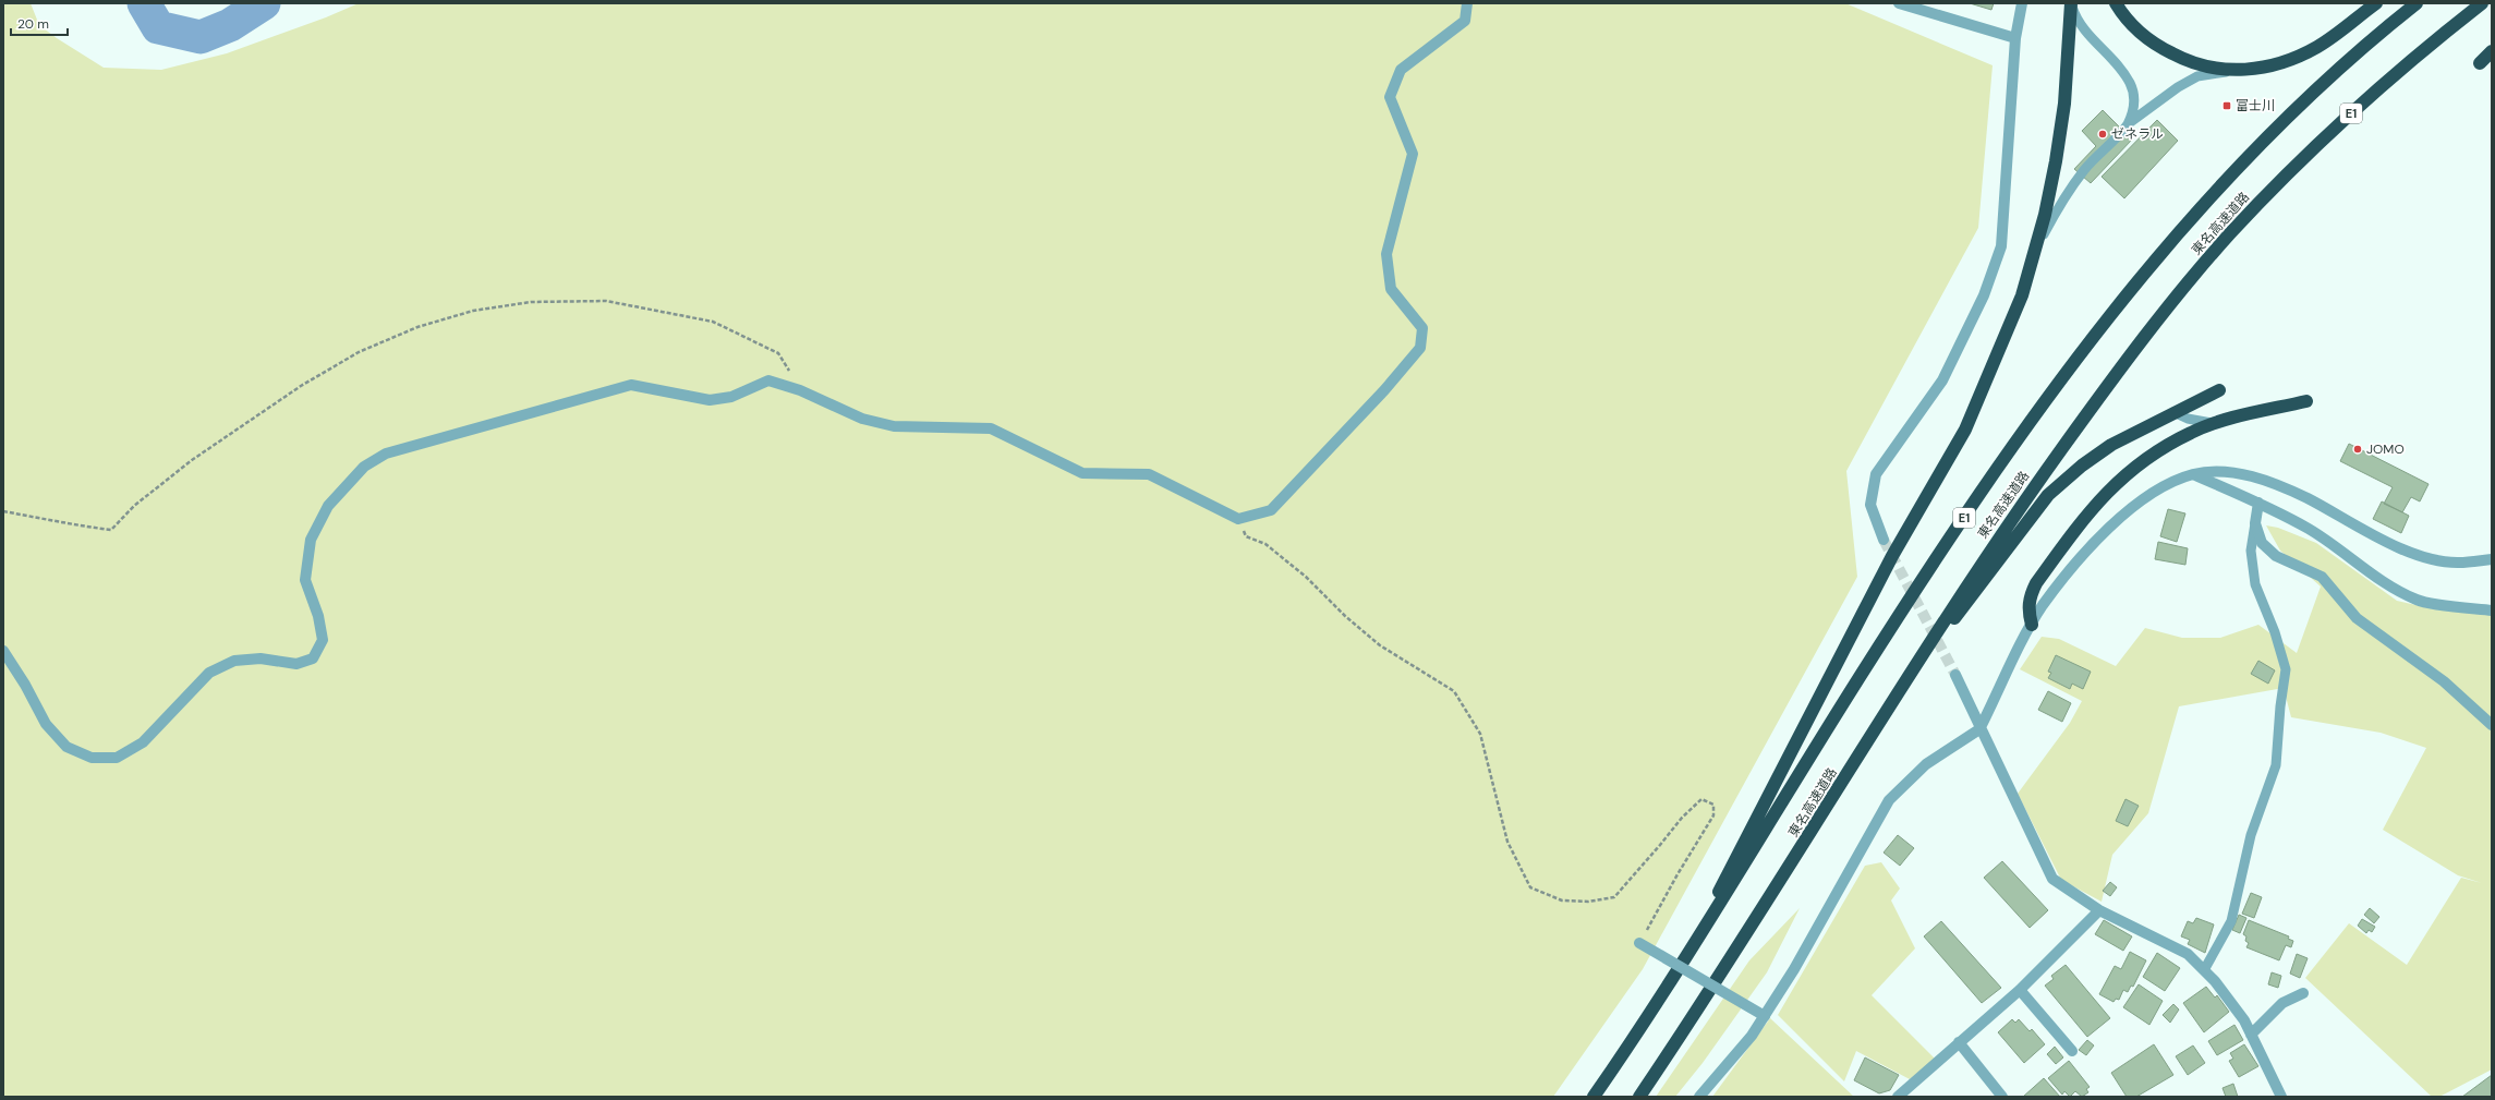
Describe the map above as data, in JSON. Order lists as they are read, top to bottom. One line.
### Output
{"streets":{"highway":["E1","東名高速道路"]},"places":{"transit":["富士川"],"other":["ゼネラル","JOMO"]},"scale_bar":"20 m"}
